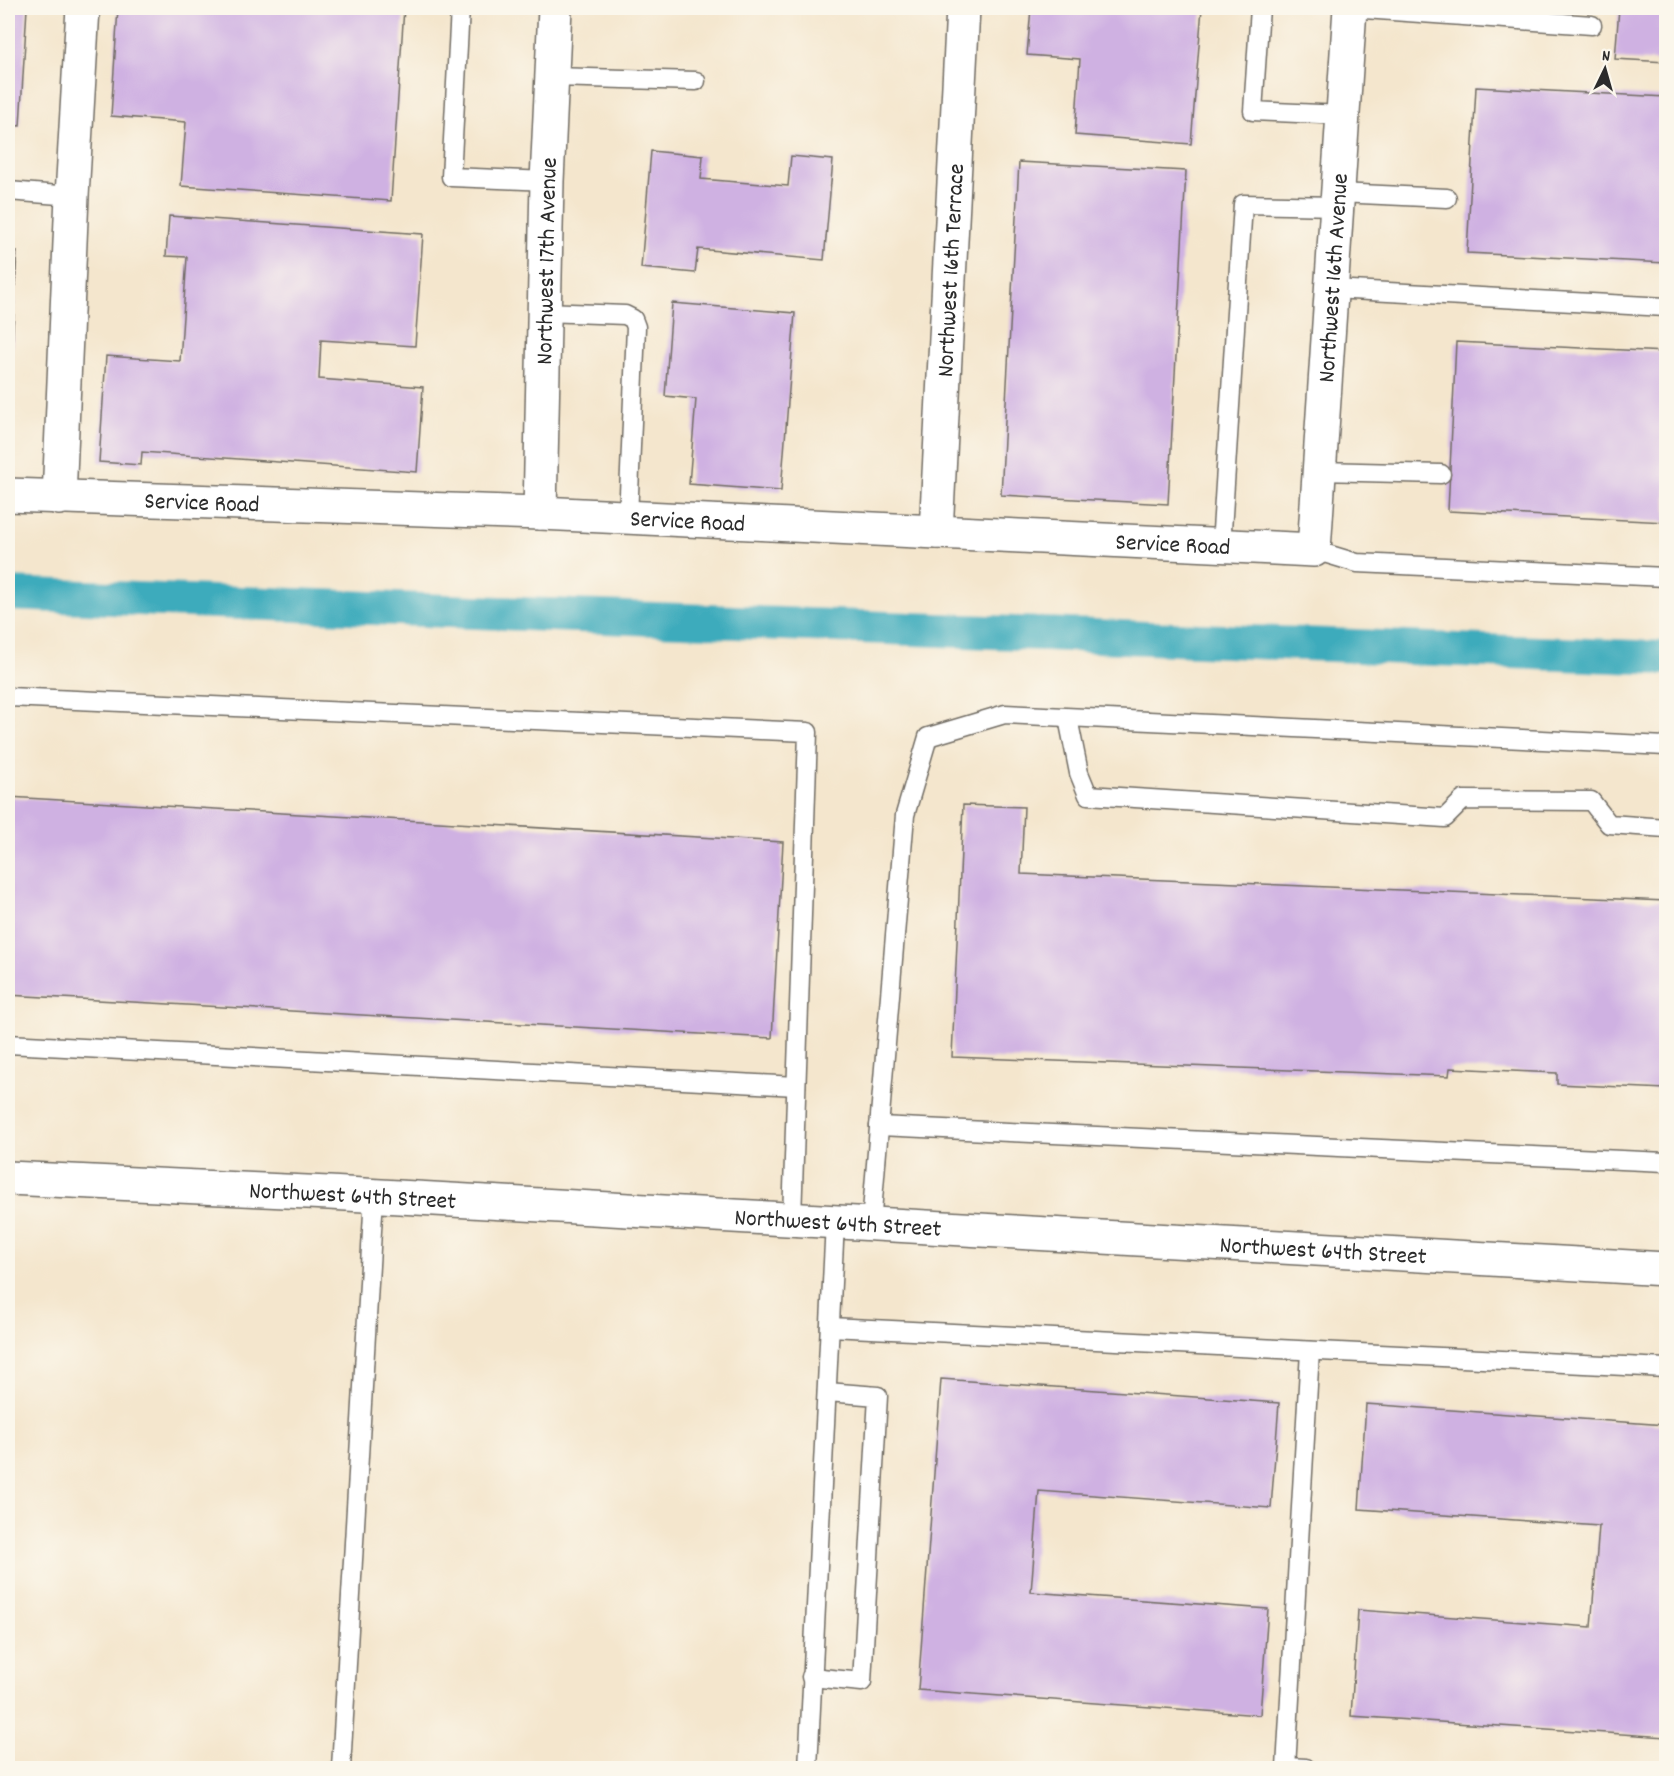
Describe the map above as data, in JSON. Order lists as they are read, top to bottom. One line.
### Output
{"streets":{"street":["Northwest 17th Avenue","Northwest 16th Terrace","Northwest 16th Avenue","Service Road","Northwest 64th Street"]},"crossings":[["Northwest 17th Avenue","Service Road"],["Northwest 16th Terrace","Service Road"],["Northwest 16th Avenue","Service Road"]],"north":"top"}
